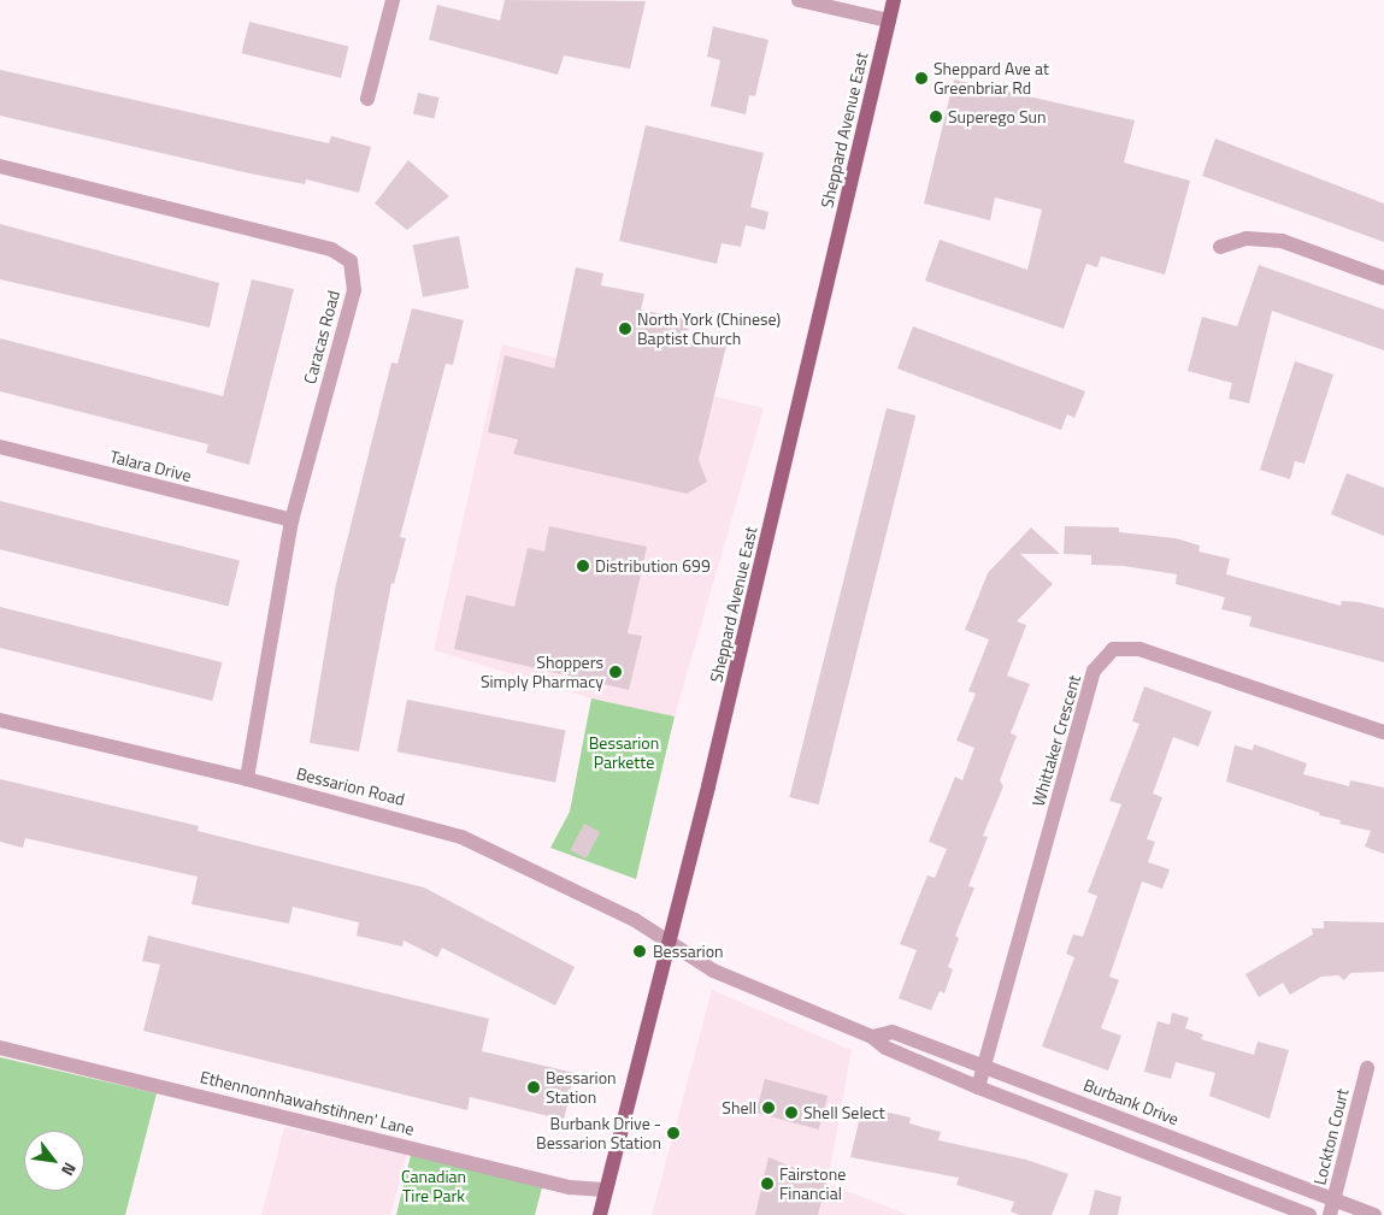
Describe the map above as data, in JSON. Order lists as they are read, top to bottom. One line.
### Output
{"streets":{"main road":["Sheppard Avenue East"],"street":["Caracas Road","Talara Drive","Whittaker Crescent","Bessarion Road","Burbank Drive","Ethennonnhawahstihnen' Lane","Lockton Court"]},"crossings":[["Sheppard Avenue East","Bessarion Road"],["Sheppard Avenue East","Burbank Drive"],["Sheppard Avenue East","Ethennonnhawahstihnen' Lane"],["Caracas Road","Talara Drive"],["Caracas Road","Bessarion Road"],["Whittaker Crescent","Burbank Drive"],["Bessarion Road","Burbank Drive"],["Burbank Drive","Lockton Court"]],"parks":["Bessarion Parkette","Canadian Tire Park"],"places":["Sheppard Ave at Greenbriar Rd","Superego Sun","North York (Chinese) Baptist Church","Distribution 699","Shoppers Simply Pharmacy","Bessarion","Bessarion Station","Shell","Shell Select","Burbank Drive - Bessarion Station","Fairstone Financial"],"north":"bottom right"}
